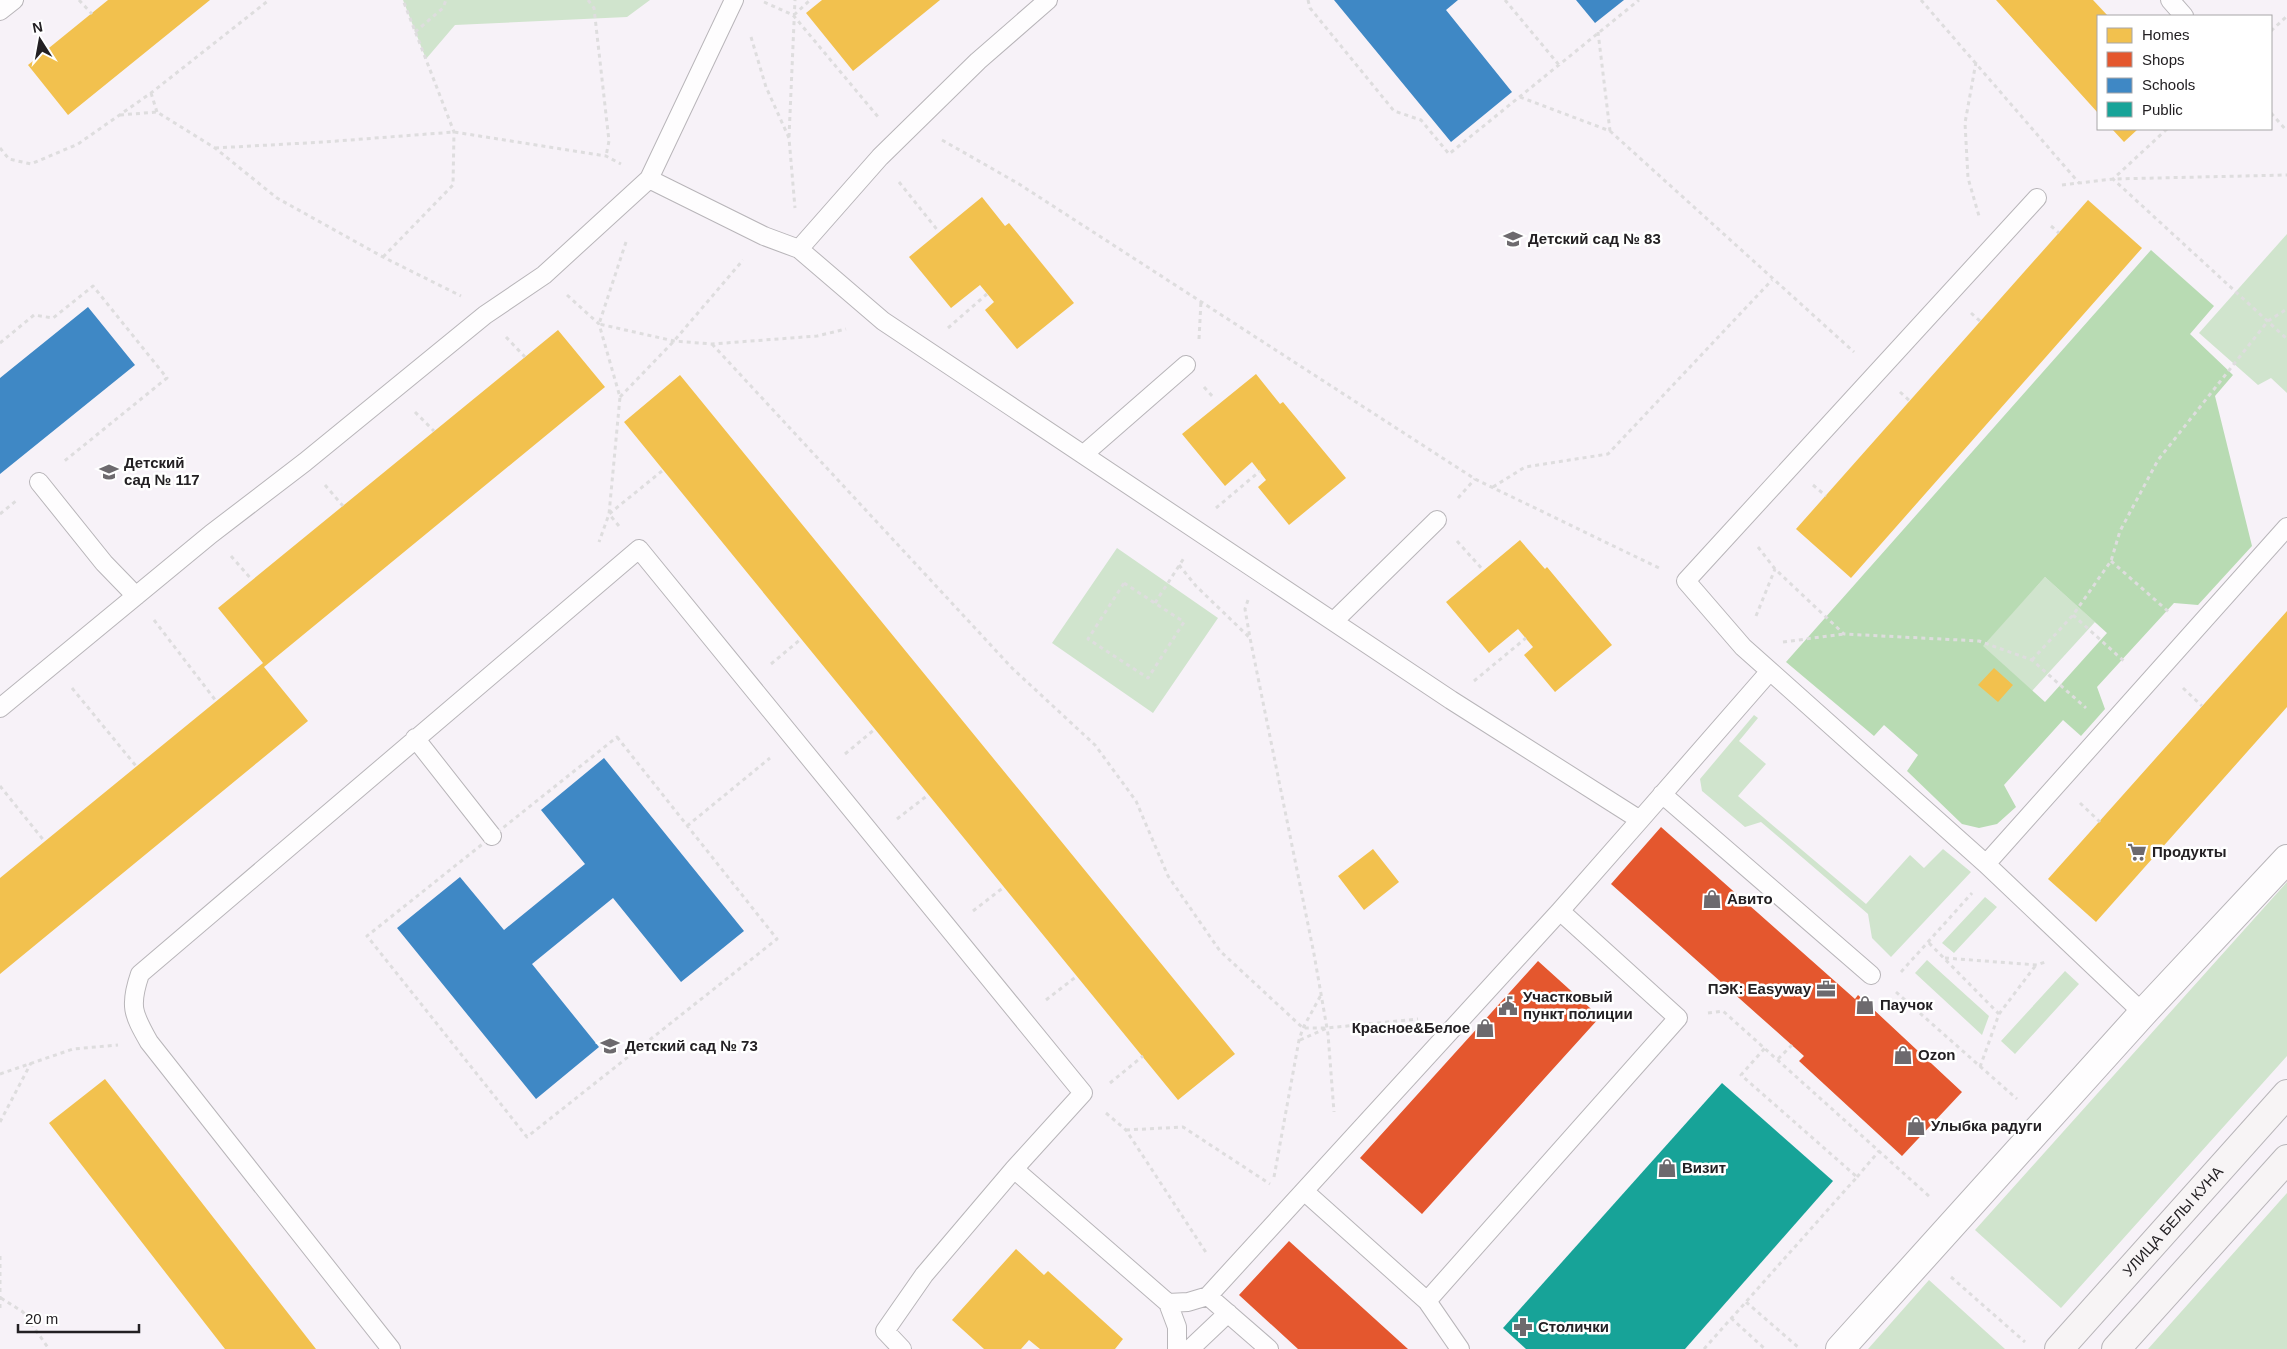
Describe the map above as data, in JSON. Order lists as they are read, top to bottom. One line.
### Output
{"streets":{"street":["УЛИЦА БЕЛЫ КУНА"]},"places":{"school or university":["Детский сад № 83","Детский сад № 117","Детский сад № 73"],"supermarket":["Продукты"],"shop":["Авито","Паучок","Красное&Белое","Ozon","Улыбка радуги","Визит"],"office":["ПЭК: Easyway"],"public building":["Участковый пункт полиции"],"pharmacy":["Столички"]},"legend":["Homes","Shops","Schools","Public"],"scale_bar":"20 m","north":"top"}
